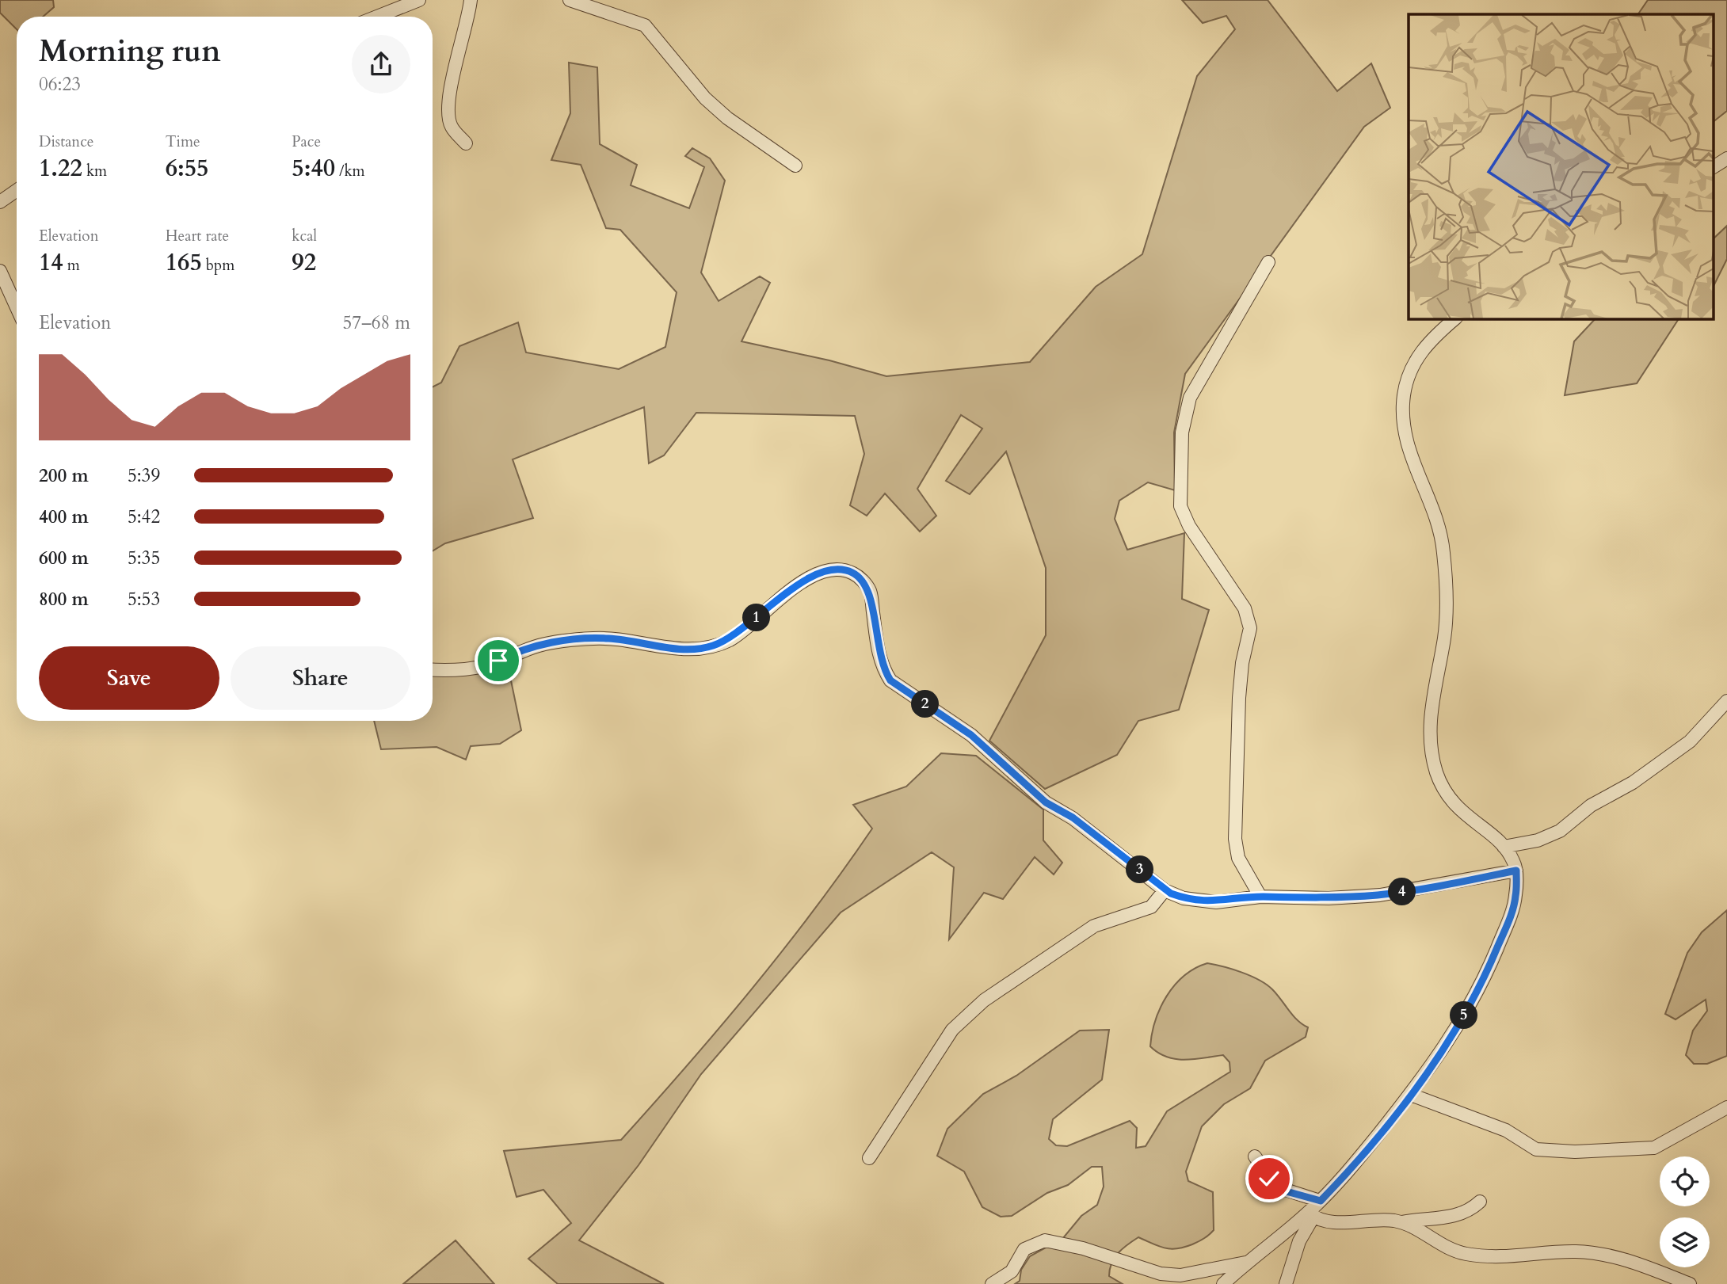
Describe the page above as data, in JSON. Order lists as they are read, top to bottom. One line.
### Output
{"page":{"heading":["Morning run","06:23"],"stats":[["Distance","1.22 km"],["Time","6:55"],["Pace","5:40 /km"],["Elevation","14 m"],["Heart rate","165 bpm"],["kcal","92"]],"chart":["Elevation","57–68 m"],"list":[{"name":"200 m","note":"5:39"},{"name":"400 m","note":"5:42"},{"name":"600 m","note":"5:35"},{"name":"800 m","note":"5:53"}],"pins":["1","2","3","4","5"],"buttons":["Save","Share"]}}
